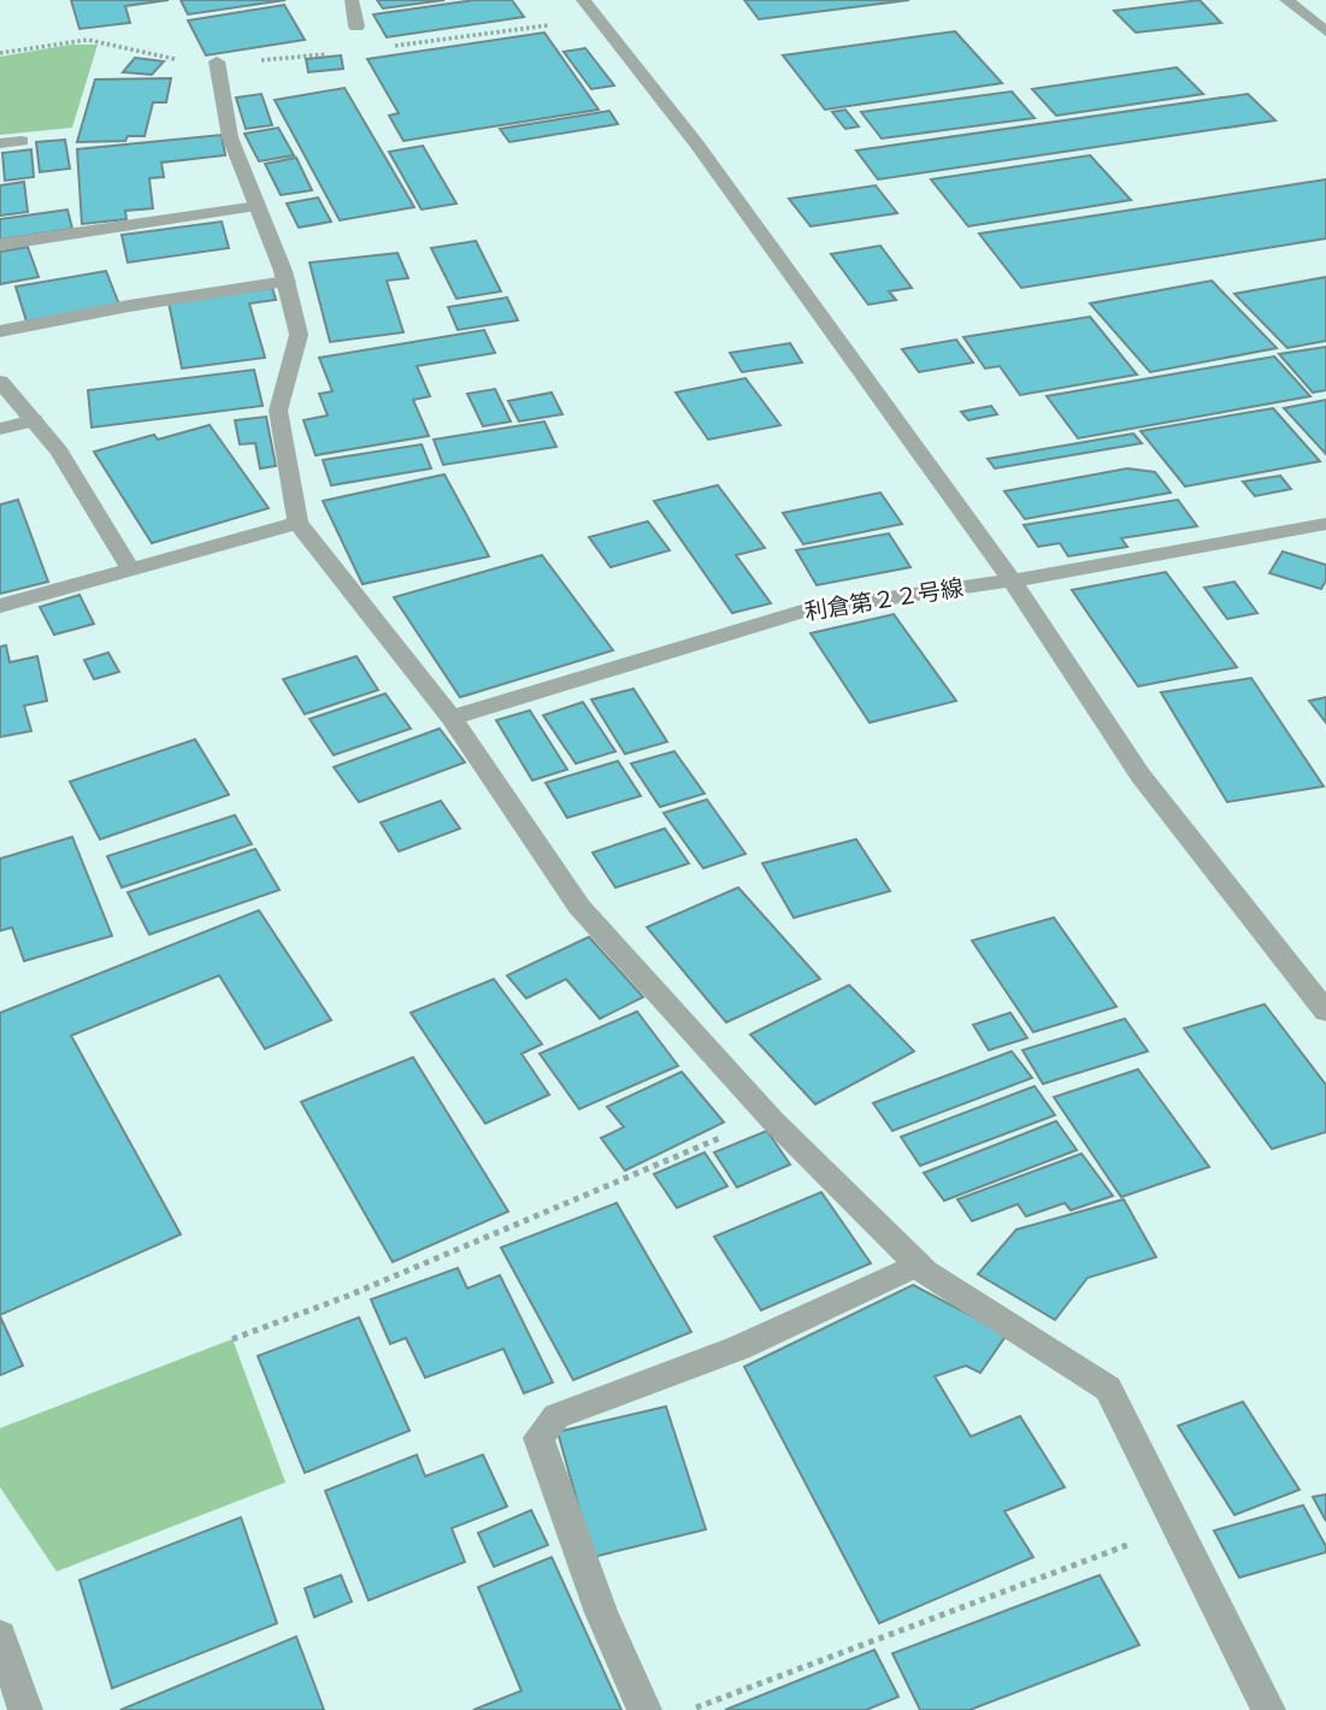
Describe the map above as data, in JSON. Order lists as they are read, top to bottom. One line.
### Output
{"streets":{"street":["利倉第２２号線"]}}
